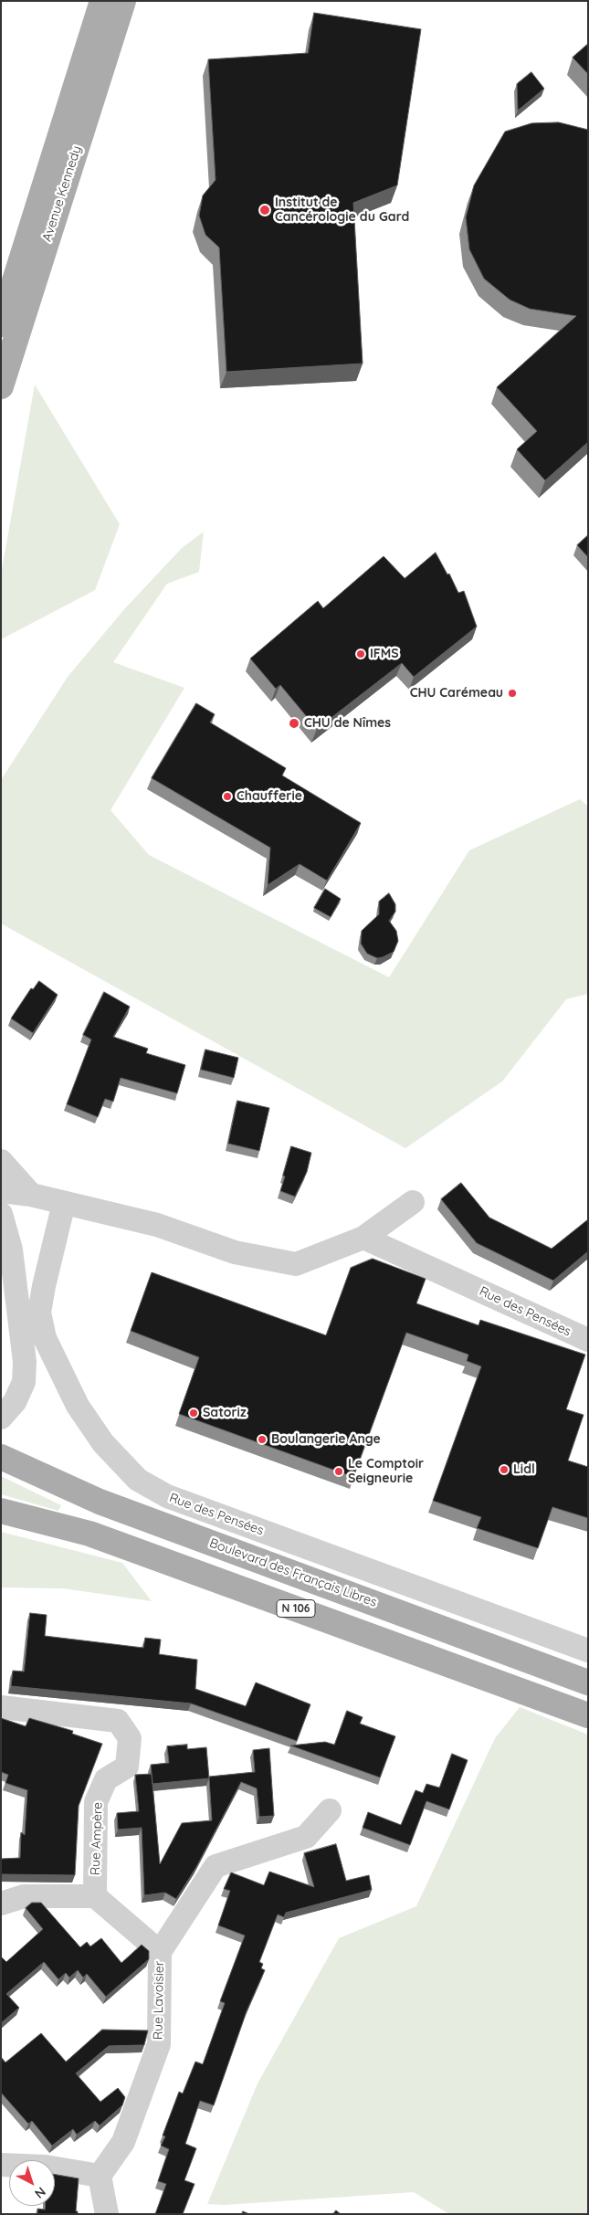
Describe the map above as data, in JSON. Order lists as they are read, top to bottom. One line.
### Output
{"streets":{"main road":["Avenue Kennedy","Boulevard des Français Libres","N 106"],"street":["Rue des Pensées","Rue Ampère","Rue Lavoisier"]},"places":["Institut de Cancérologie du Gard","IFMS","CHU Carémeau","CHU de Nîmes","Chaufferie","Satoriz","Boulangerie Ange","Lidl","Le Comptoir Seigneurie"],"north":"bottom right"}
